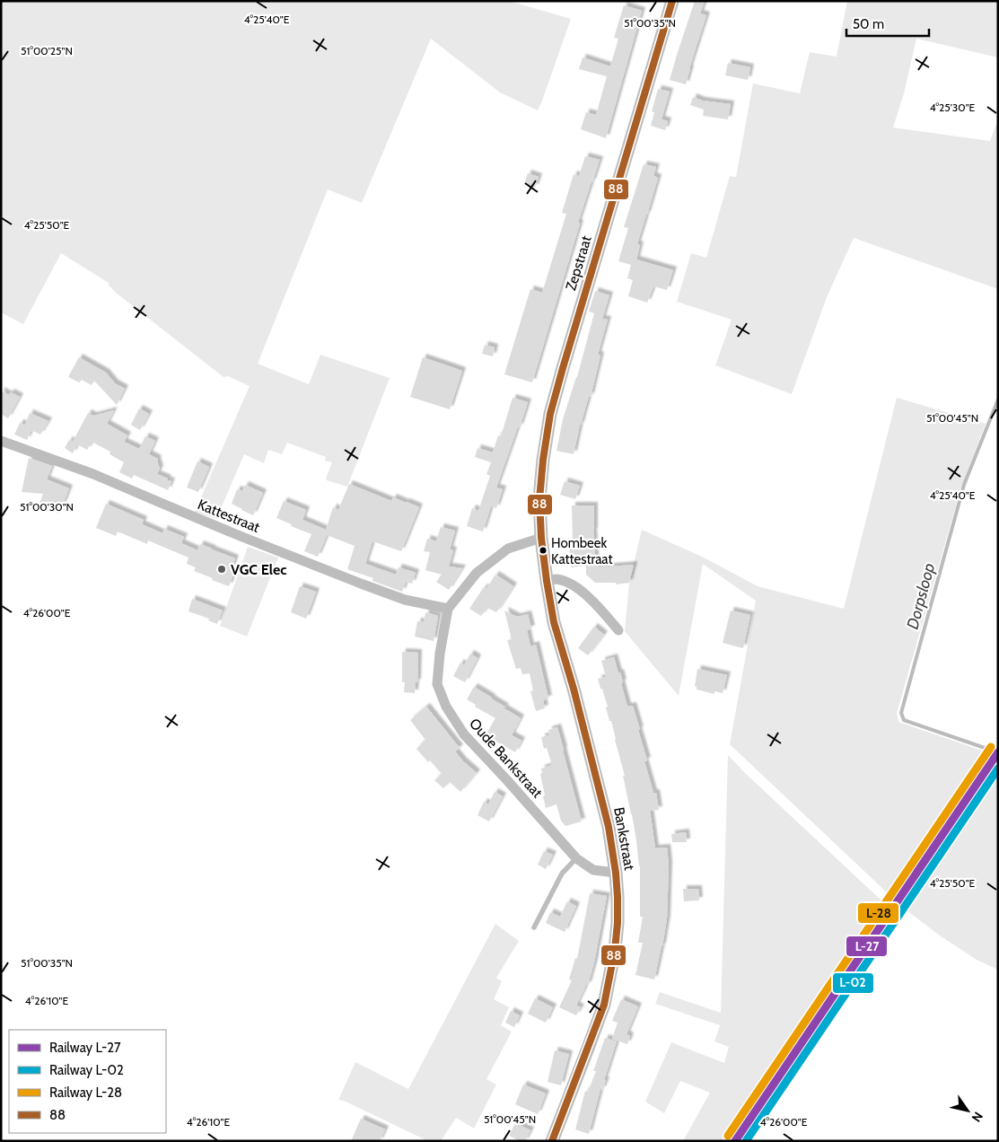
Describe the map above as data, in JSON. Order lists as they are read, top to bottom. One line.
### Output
{"streets":{"street":["Zepstraat","Kattestraat","Oude Bankstraat","Bankstraat"]},"crossings":[["Zepstraat","Oude Bankstraat"],["Zepstraat","Bankstraat"],["Kattestraat","Oude Bankstraat"],["Oude Bankstraat","Bankstraat"]],"water":["Dorpsloop"],"places":["Hombeek Kattestraat","VGC Elec"],"lines":["transit line 88","rail line L-28","rail line L-27","rail line L-02"],"legend":["Railway L-27","Railway L-02","Railway L-28","88"],"scale_bar":"50 m","north":"bottom right","coordinates":["4°25'40\"E","51°00'35\"N","51°00'25\"N","4°25'30\"E","4°25'50\"E","51°00'45\"N","51°00'30\"N","4°26'00\"E","4°26'10\"E"]}
